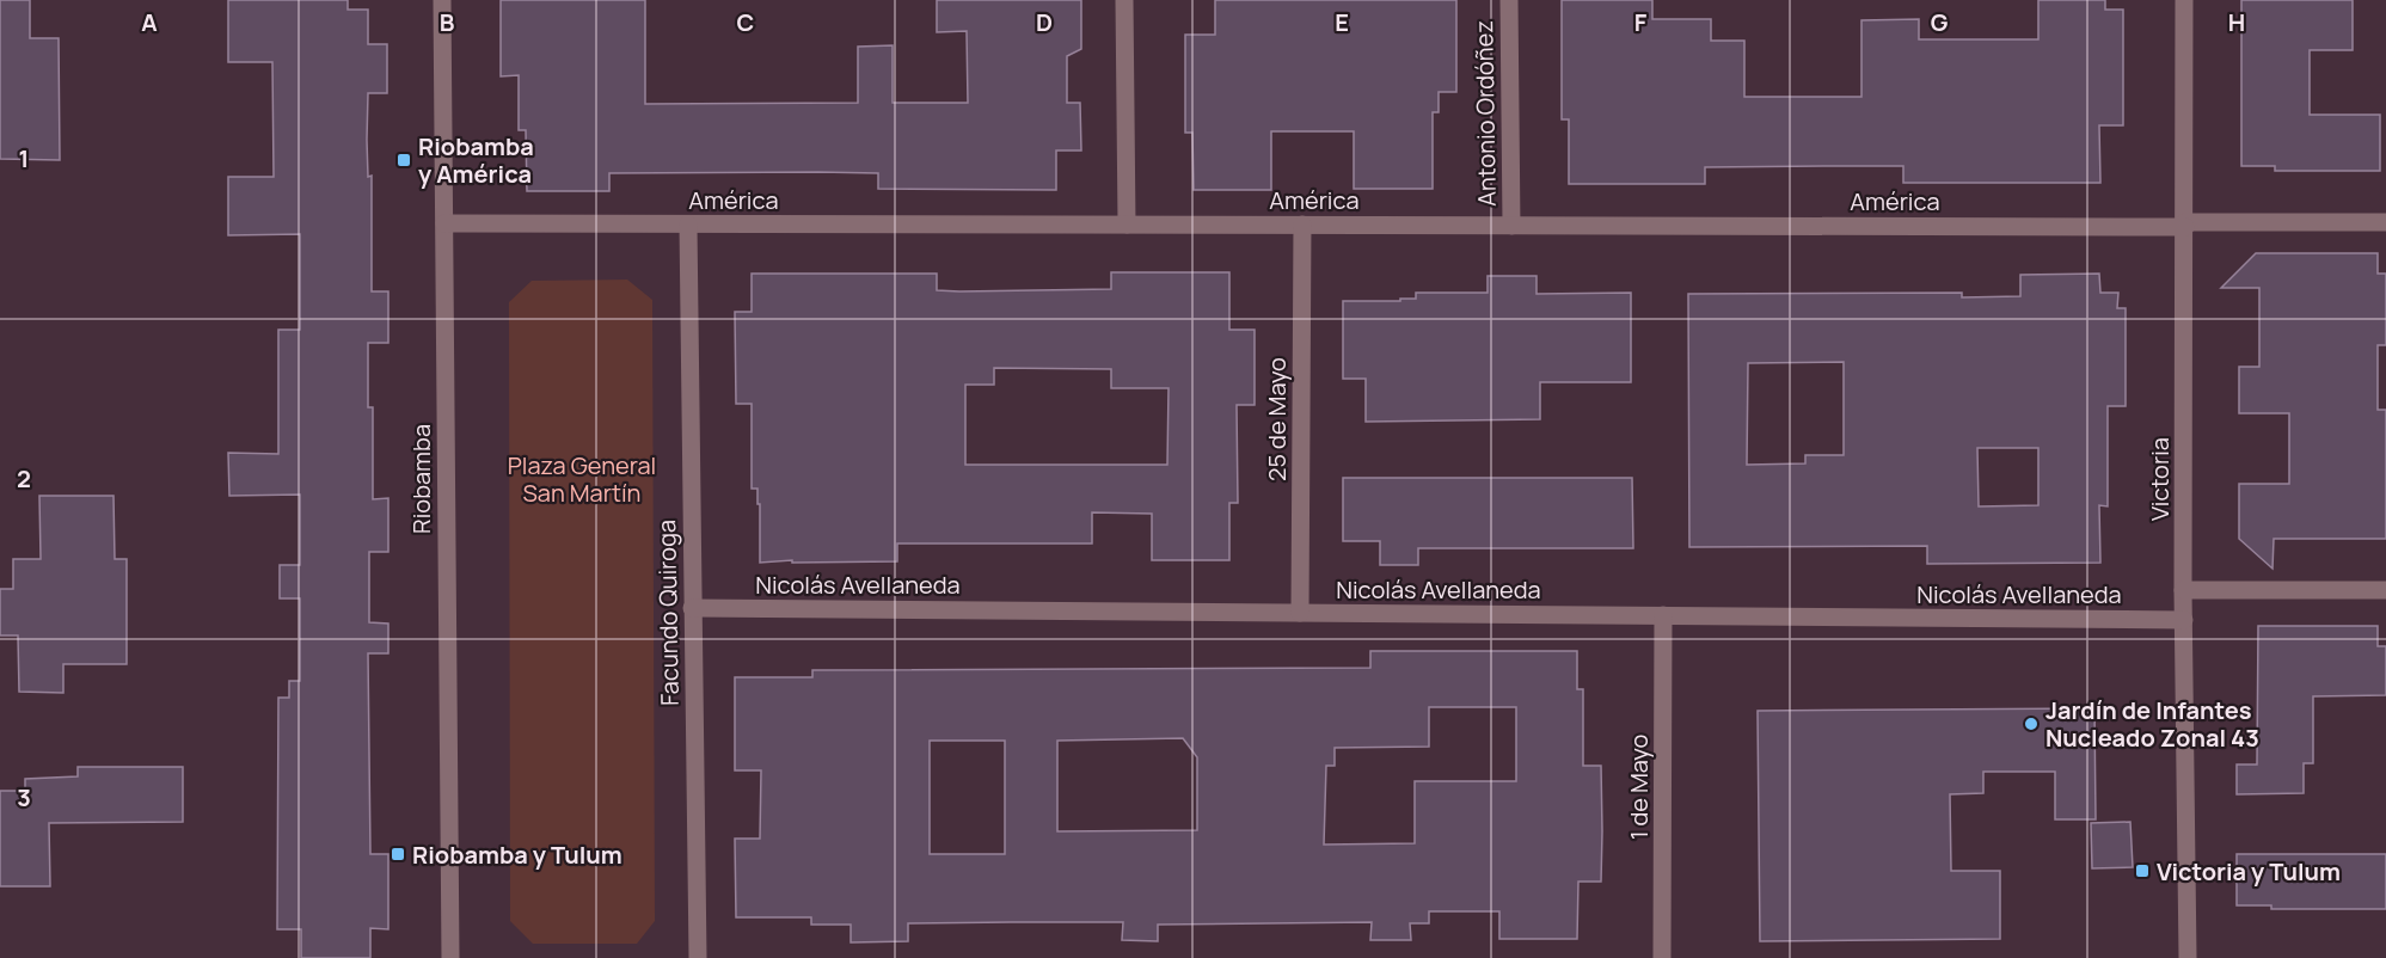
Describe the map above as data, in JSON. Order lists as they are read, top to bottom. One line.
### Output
{"streets":{"street":["Antonio Ordóñez","América","25 de Mayo","Riobamba","Victoria","Nicolás Avellaneda","Facundo Quiroga","1 de Mayo"]},"crossings":[["Antonio Ordóñez","América"],["América","25 de Mayo"],["América","Riobamba"],["América","Victoria"],["América","Facundo Quiroga"],["25 de Mayo","Nicolás Avellaneda"],["Victoria","Nicolás Avellaneda"],["Nicolás Avellaneda","Facundo Quiroga"],["Nicolás Avellaneda","1 de Mayo"]],"parks":["Plaza General San Martín"],"places":{"transit":["Riobamba y América","Riobamba y Tulum","Victoria y Tulum"],"other":["Jardín de Infantes Nucleado Zonal 43"]},"grid":{"columns":["A","B","C","D","E","F","G","H"],"rows":["1","2","3"]}}
